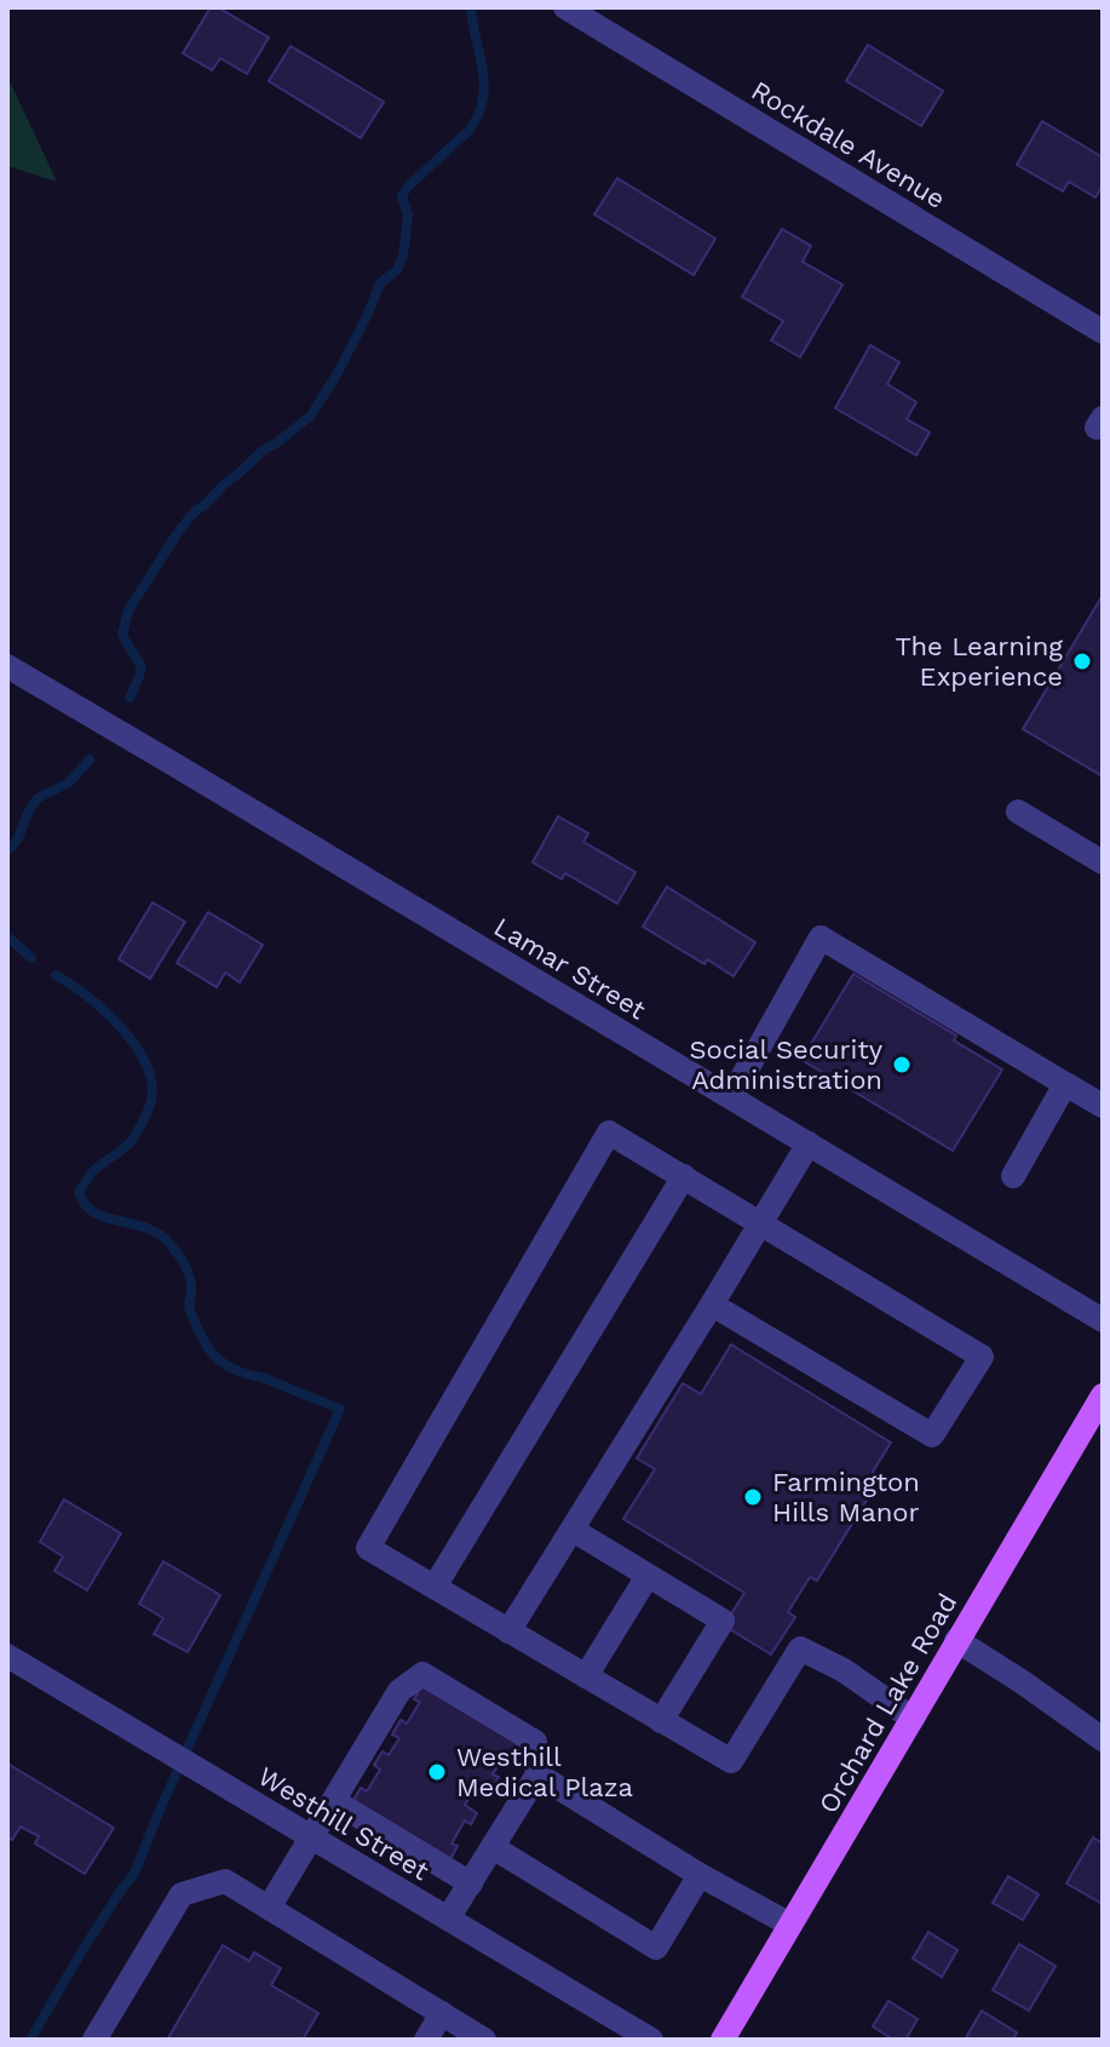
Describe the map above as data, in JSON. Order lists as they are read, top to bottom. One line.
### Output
{"streets":{"main road":["Orchard Lake Road"],"street":["Rockdale Avenue","Lamar Street","Westhill Street"]},"places":["The Learning Experience","Social Security Administration","Farmington Hills Manor","Westhill Medical Plaza"]}
